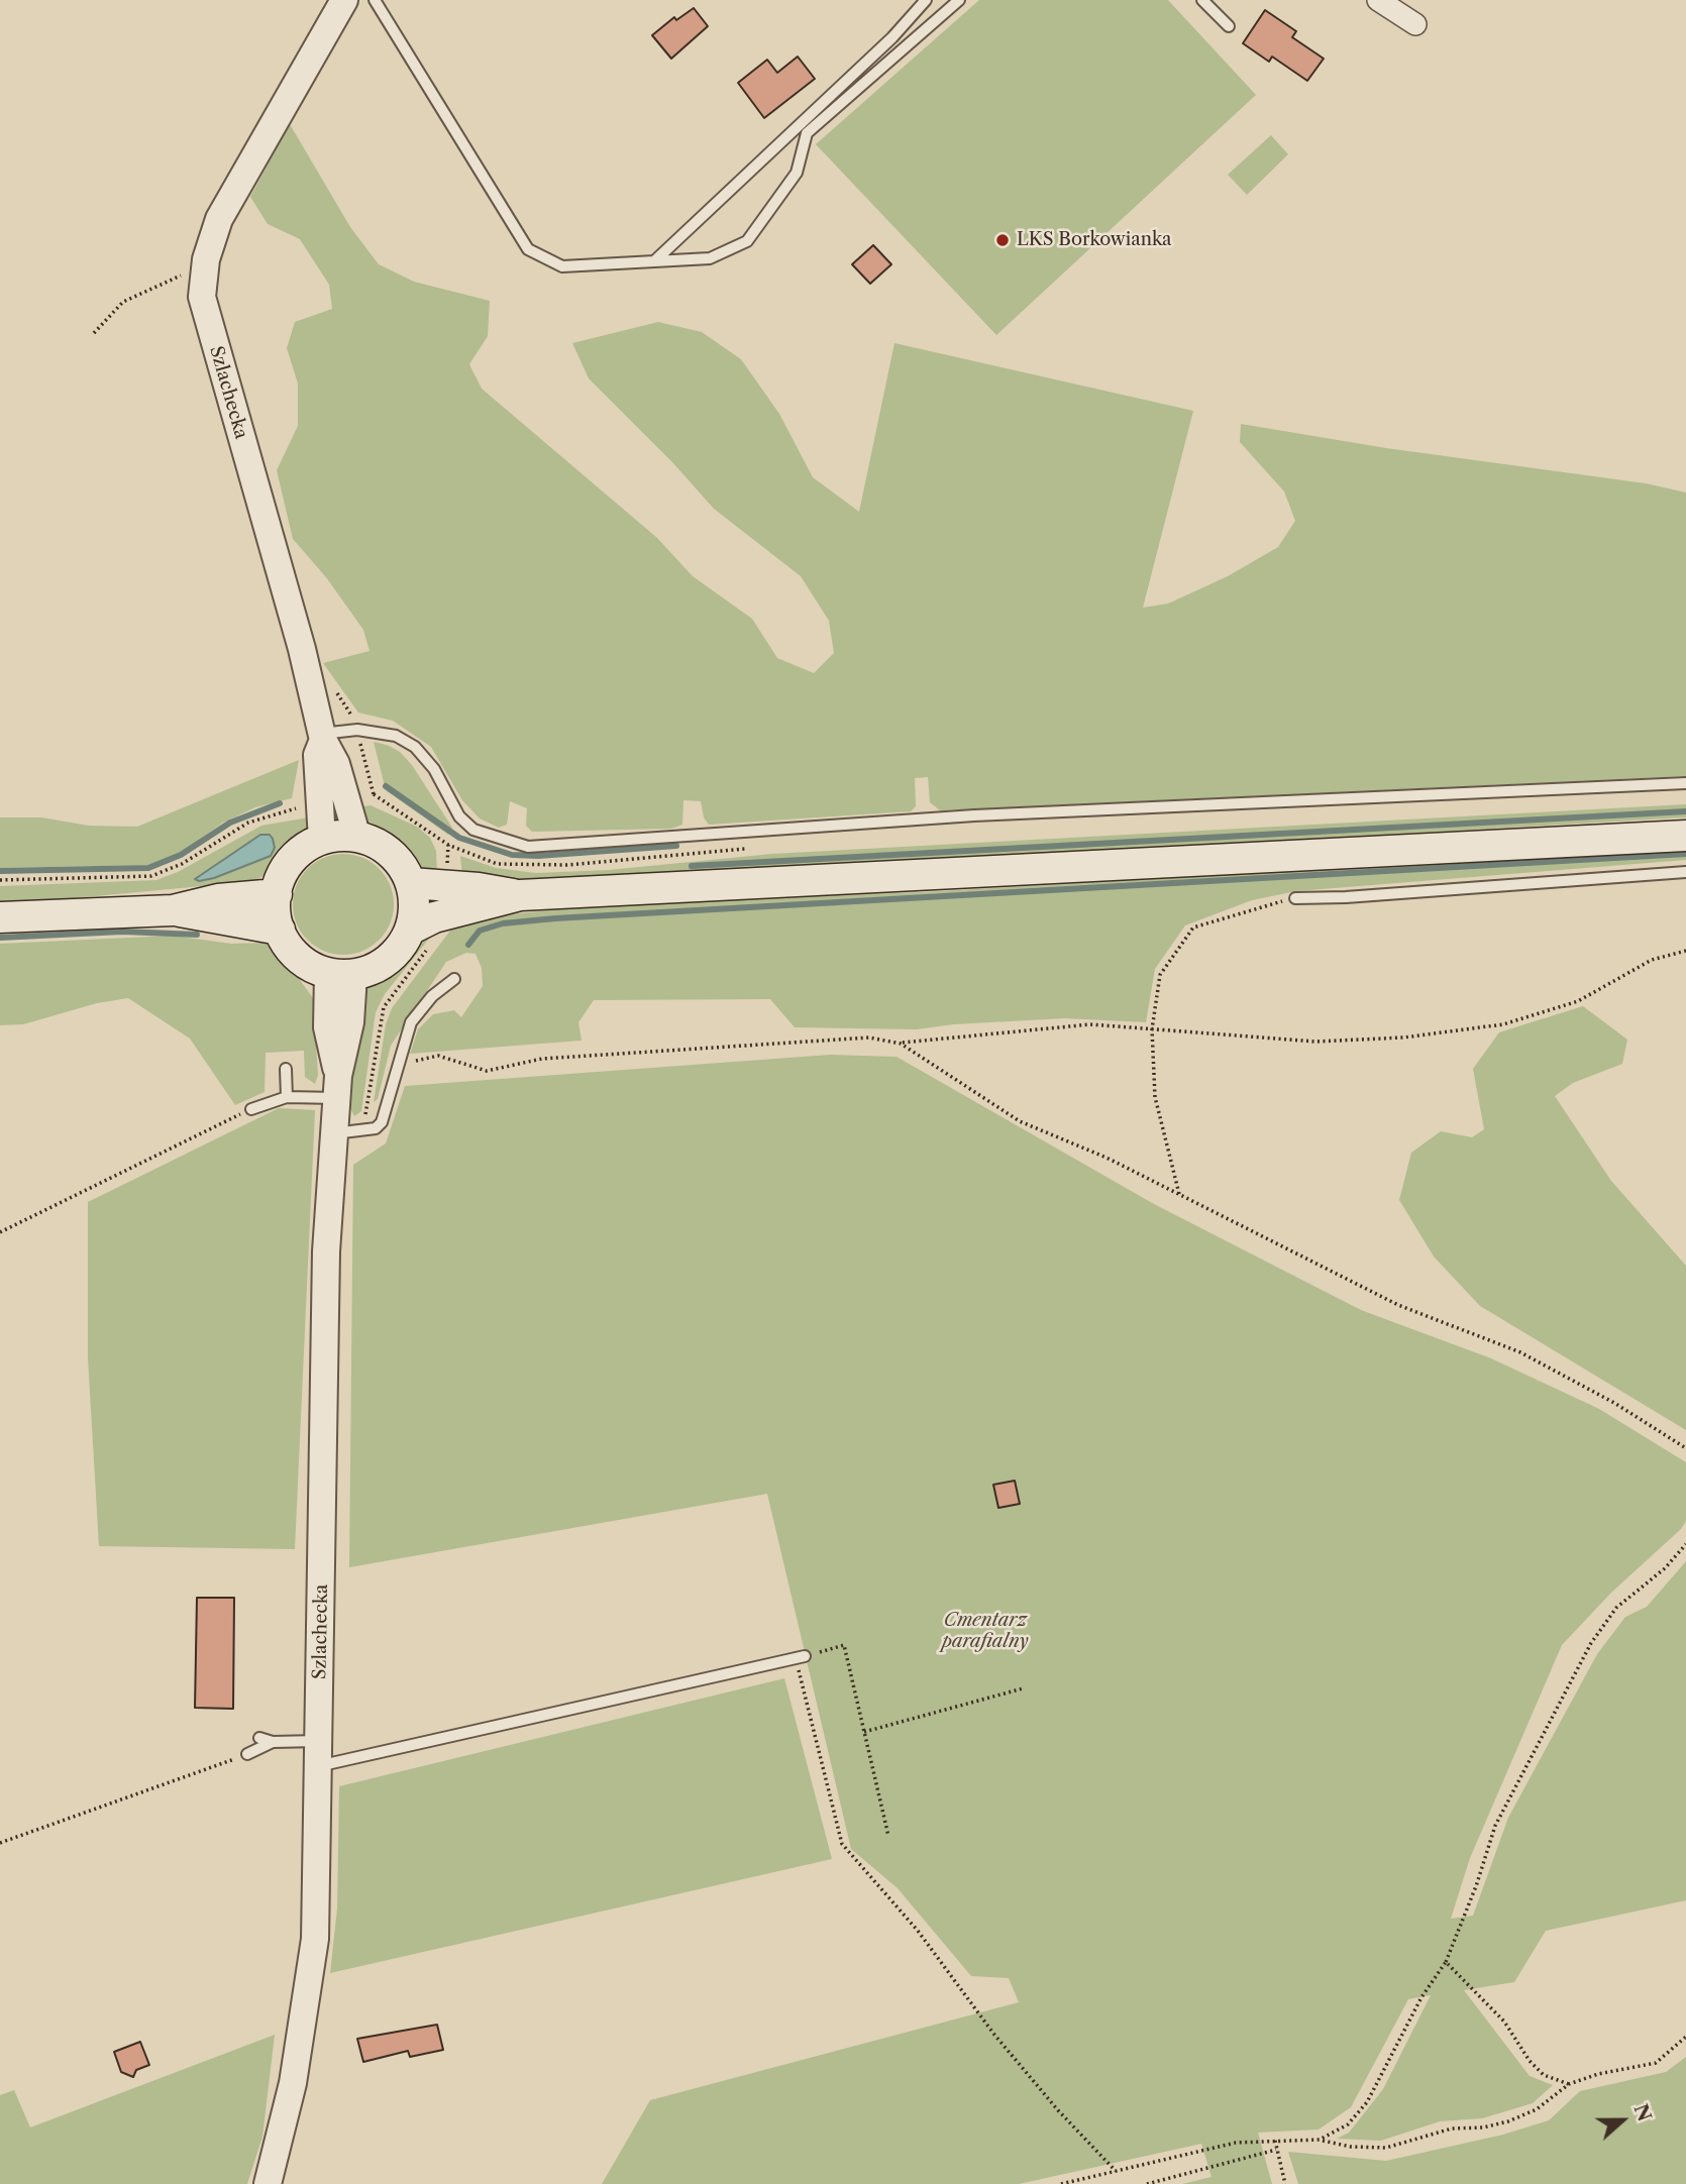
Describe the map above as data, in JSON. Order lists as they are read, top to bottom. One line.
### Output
{"streets":{"street":["Szlachecka"]},"parks":["Cmentarz parafialny"],"places":["LKS Borkowianka"],"north":"right"}
